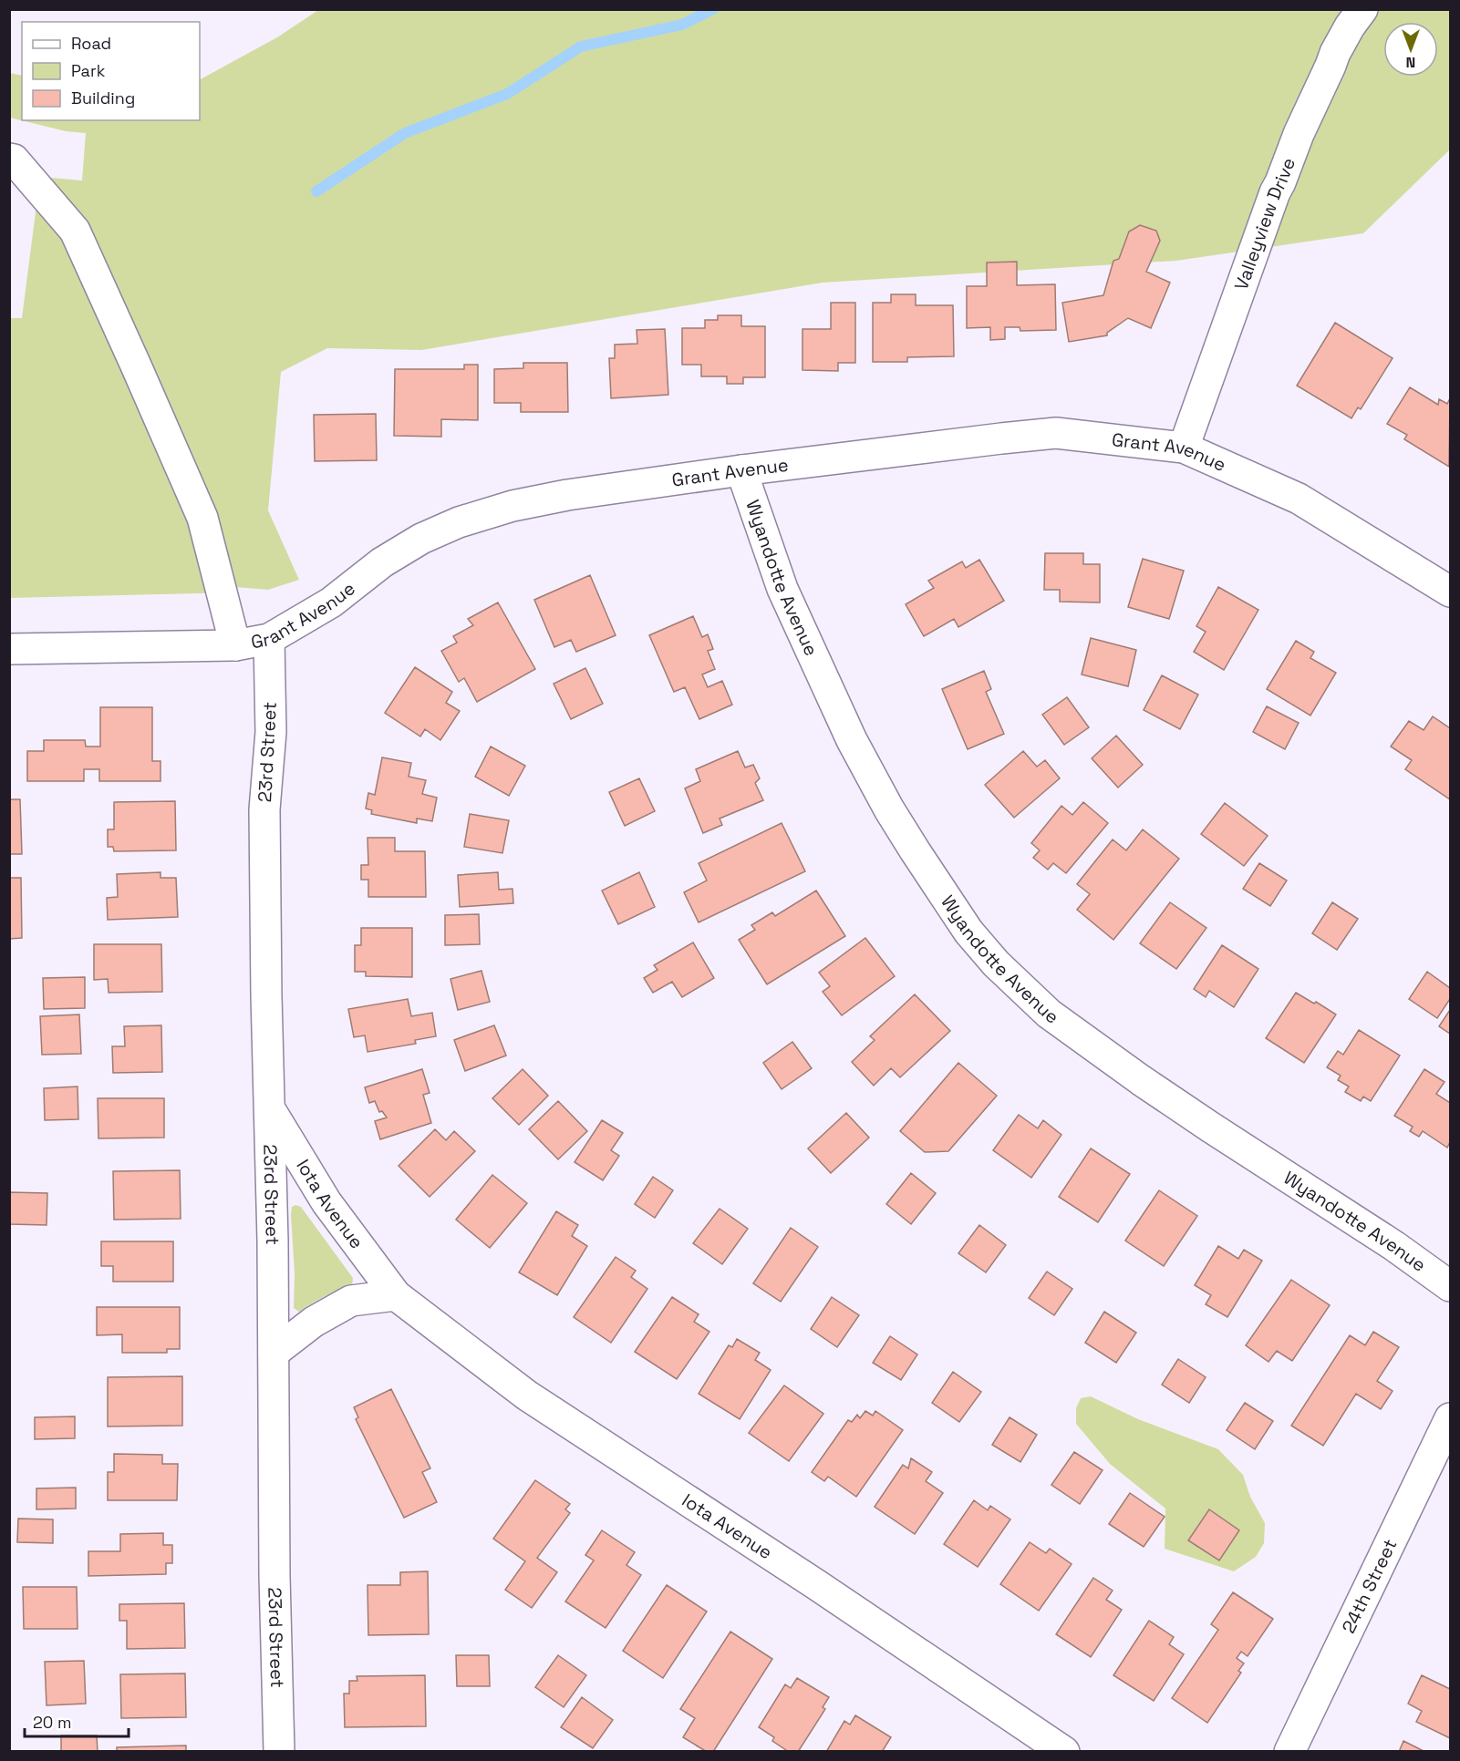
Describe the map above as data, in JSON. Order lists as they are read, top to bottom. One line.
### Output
{"streets":{"street":["Valleyview Drive","Grant Avenue","Wyandotte Avenue","23rd Street","Iota Avenue","24th Street"]},"crossings":[["Valleyview Drive","Grant Avenue"],["Grant Avenue","Wyandotte Avenue"],["Grant Avenue","23rd Street"],["23rd Street","Iota Avenue"]],"legend":["Road","Park","Building"],"scale_bar":"20 m","north":"bottom"}
